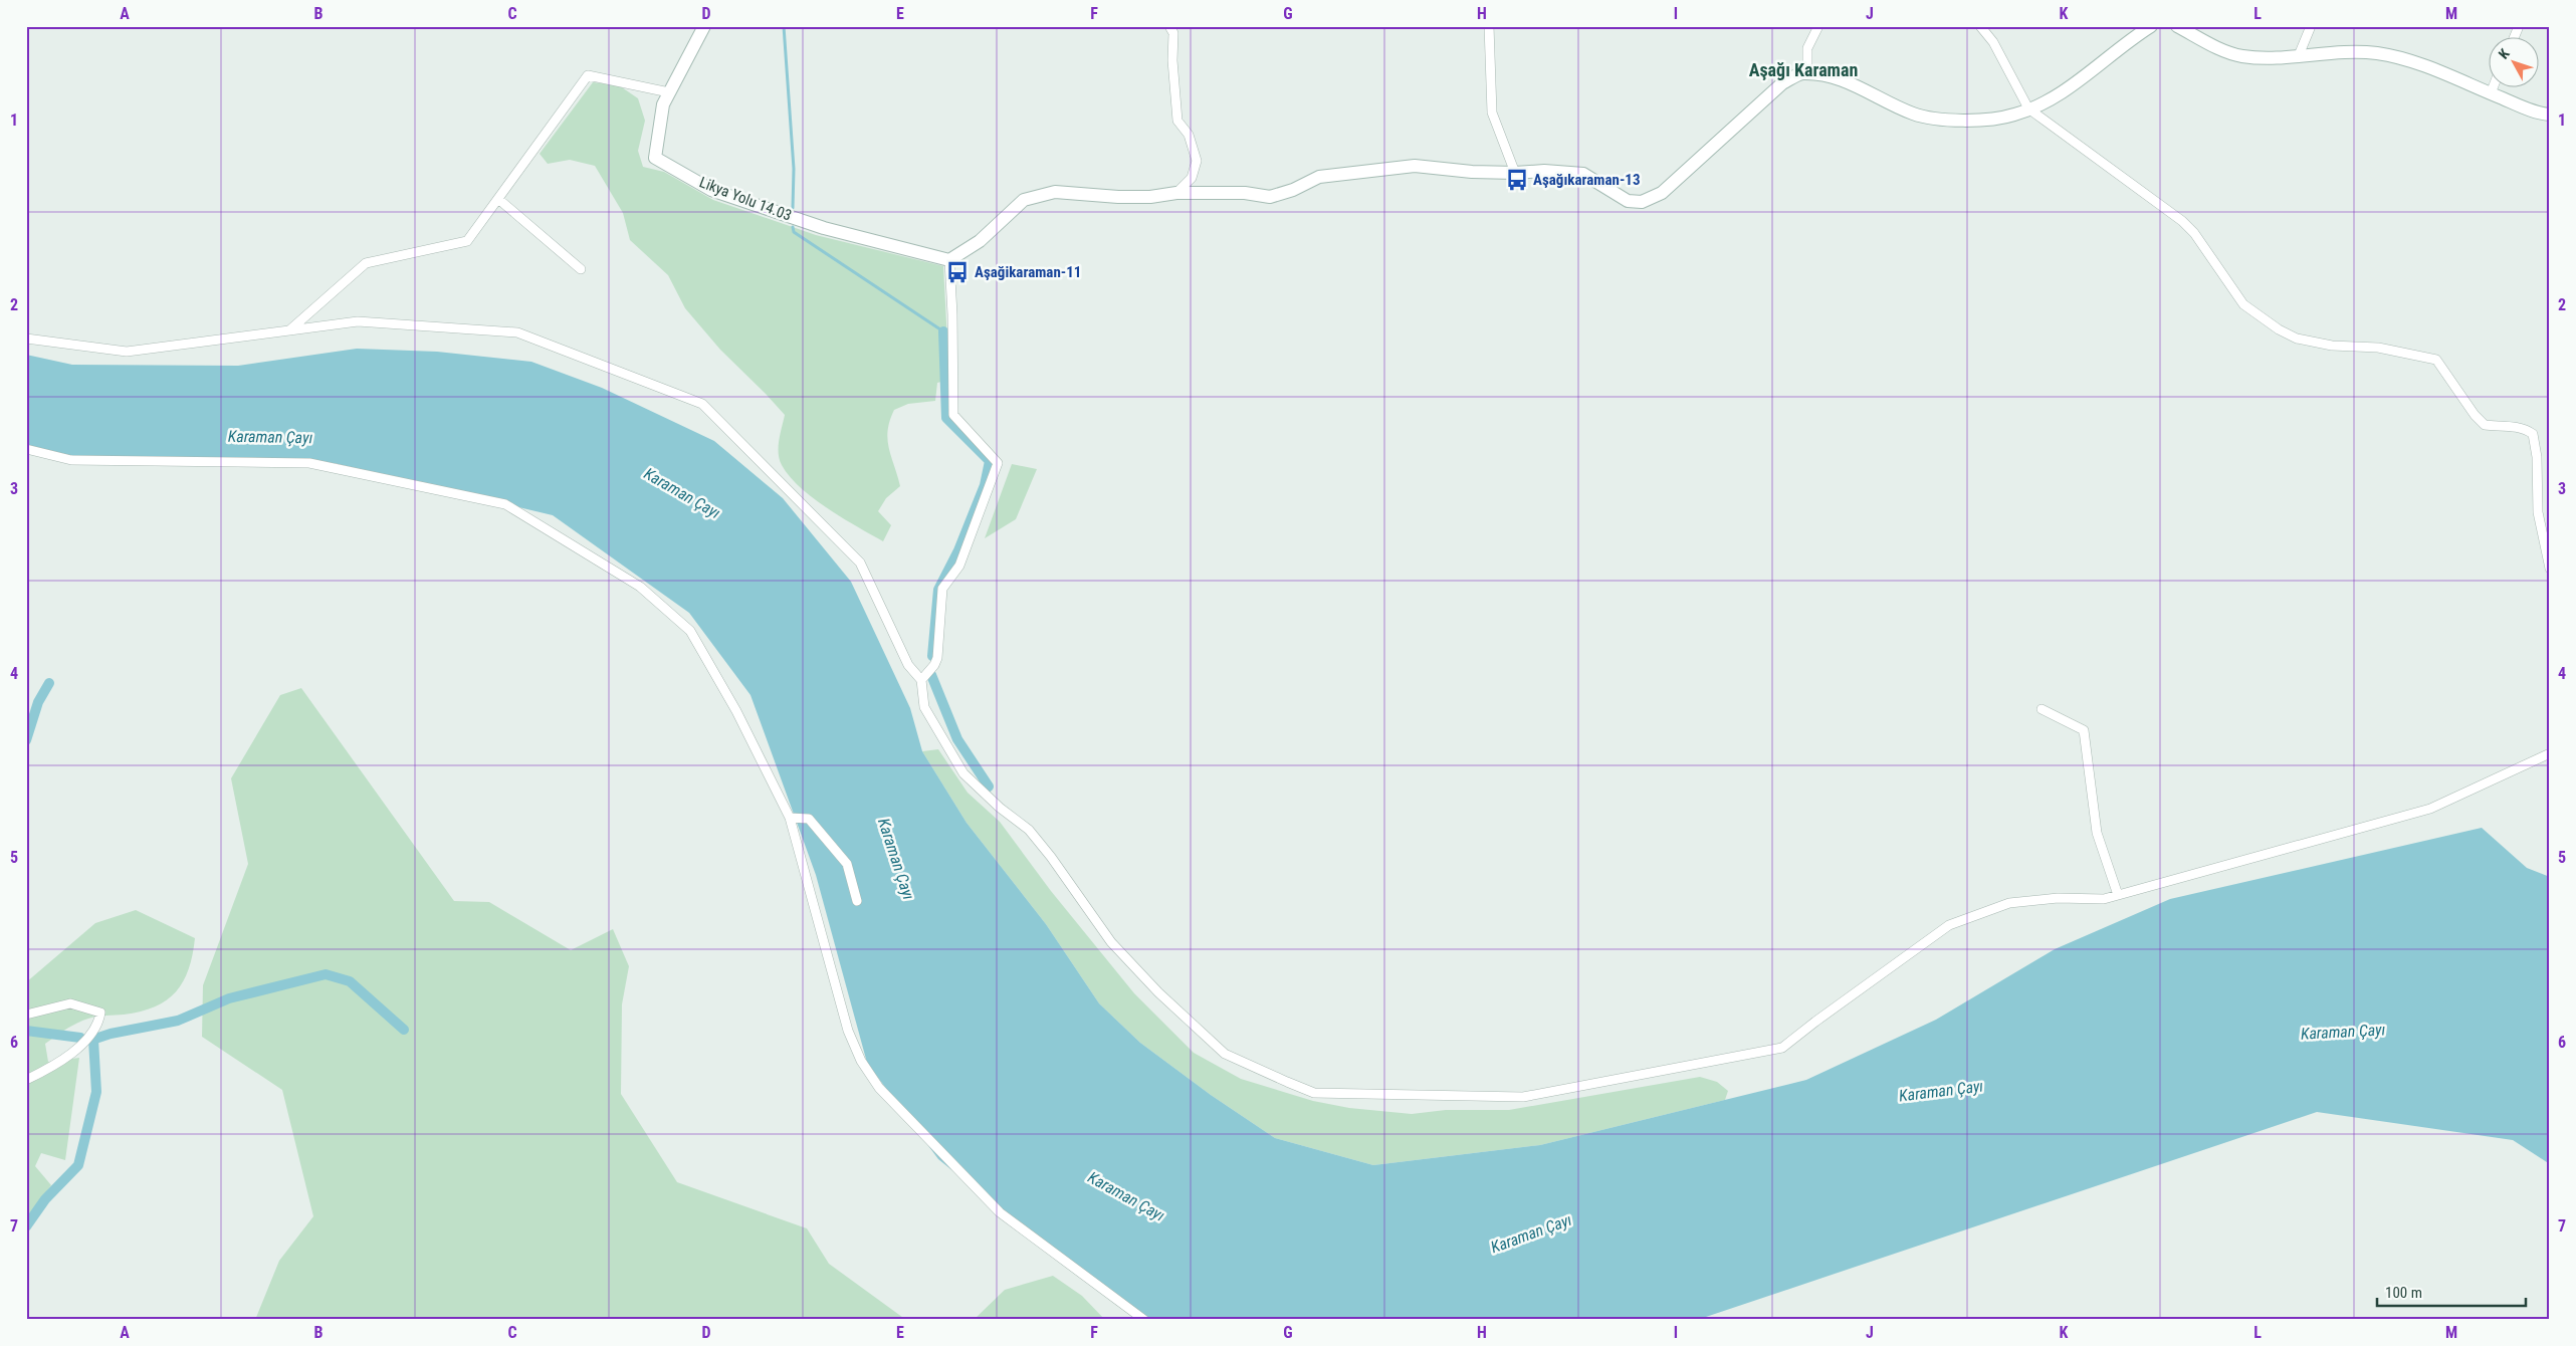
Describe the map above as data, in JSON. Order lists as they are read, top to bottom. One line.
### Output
{"streets":{"street":["Likya Yolu 14.03"]},"districts":["Aşağı Karaman"],"water":["Karaman Çayı"],"places":{"bus stop":["Aşağıkaraman-13","Aşağikaraman-11"]},"scale_bar":"100 m","north":"top left","grid":{"columns":["A","B","C","D","E","F","G","H","I","J","K","L","M"],"rows":["1","2","3","4","5","6","7"]}}
